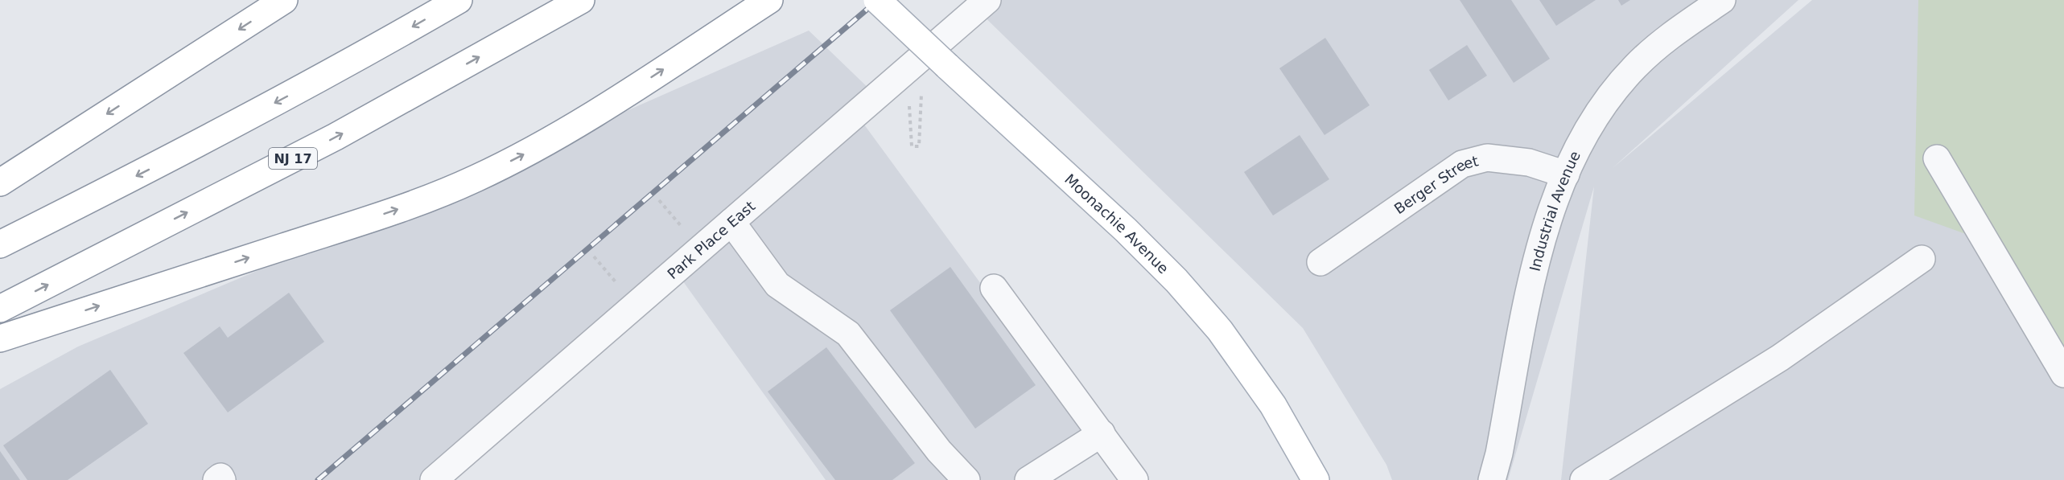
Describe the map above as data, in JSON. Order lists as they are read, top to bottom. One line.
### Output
{"streets":{"main road":["NJ 17","Moonachie Avenue"],"street":["Berger Street","Industrial Avenue","Park Place East"]},"crossings":[["Berger Street","Industrial Avenue"]]}
